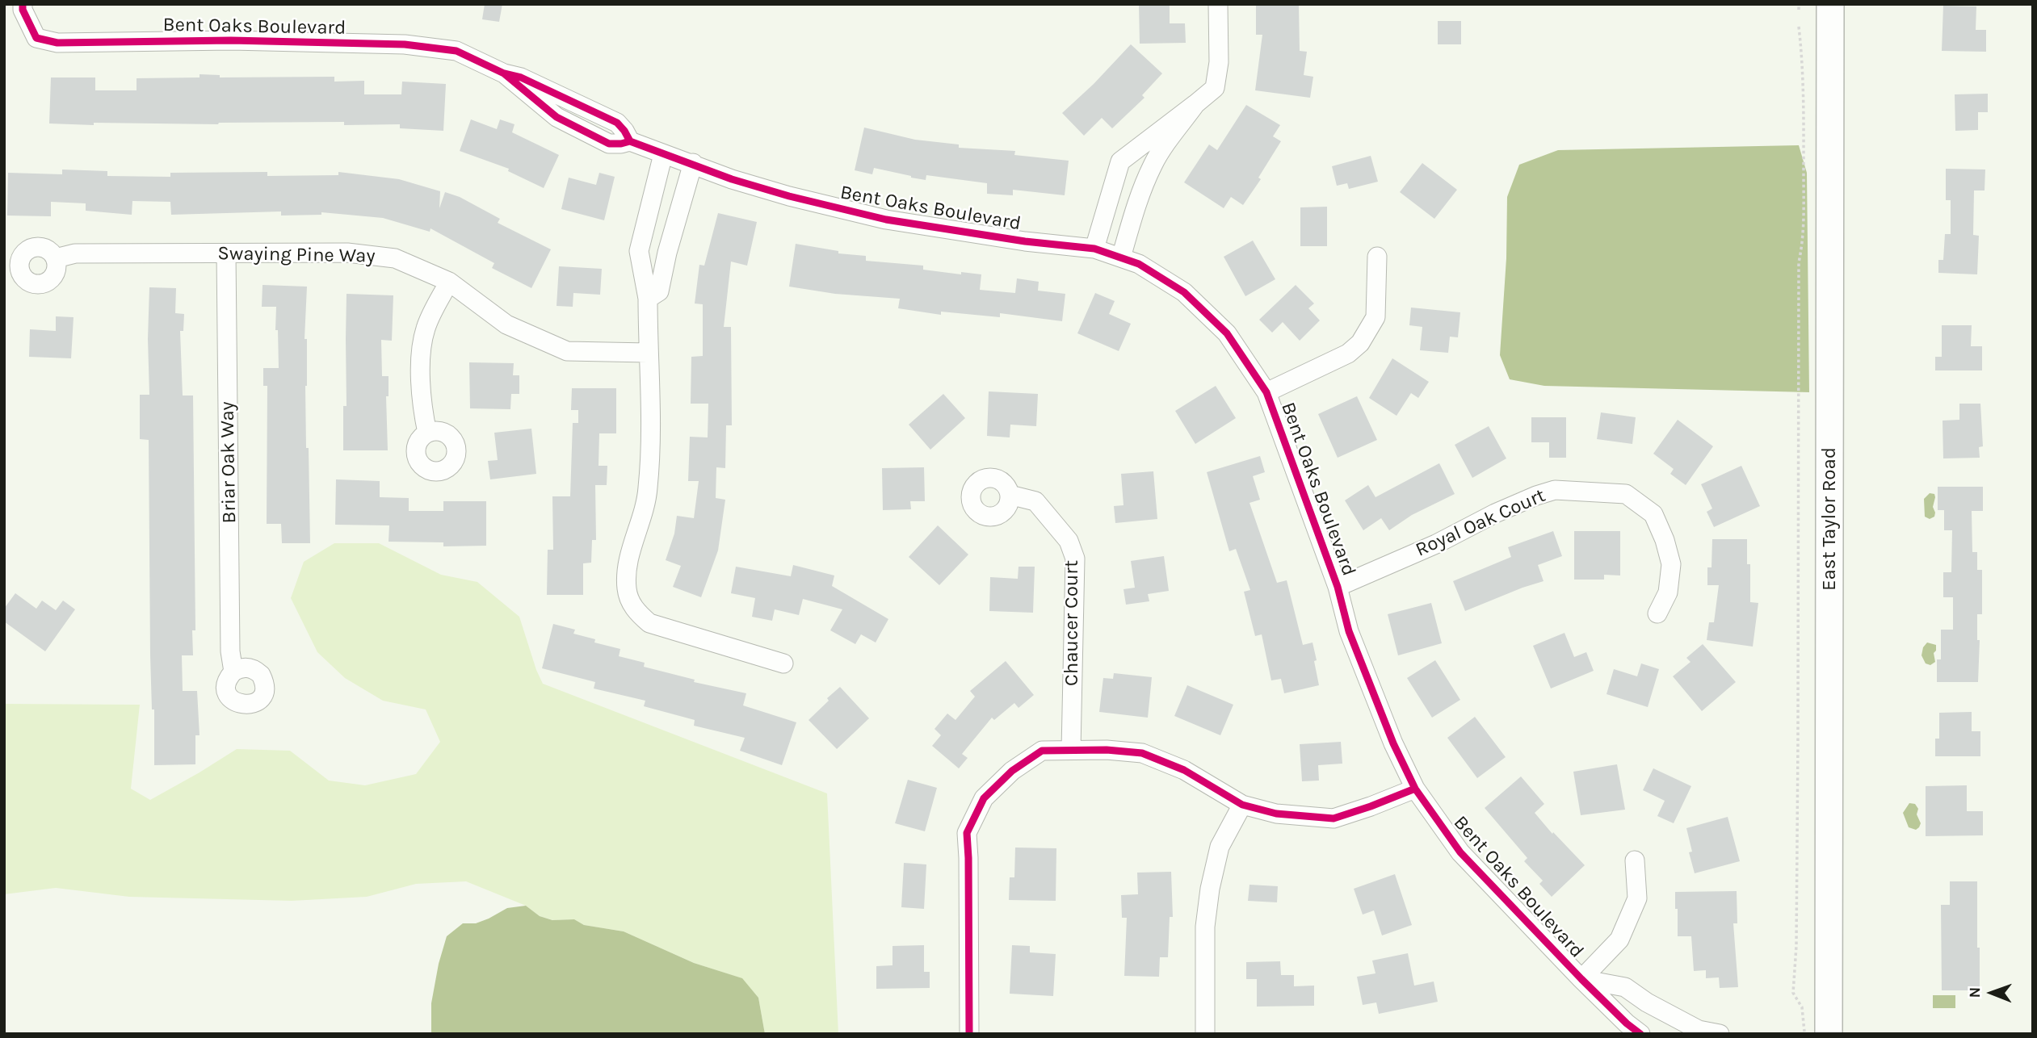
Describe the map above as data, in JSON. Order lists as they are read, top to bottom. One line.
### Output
{"streets":{"main road":["East Taylor Road"],"street":["Bent Oaks Boulevard","Swaying Pine Way","Briar Oak Way","Royal Oak Court","Chaucer Court"]},"crossings":[["Bent Oaks Boulevard","Royal Oak Court"],["Swaying Pine Way","Briar Oak Way"]],"north":"left"}
